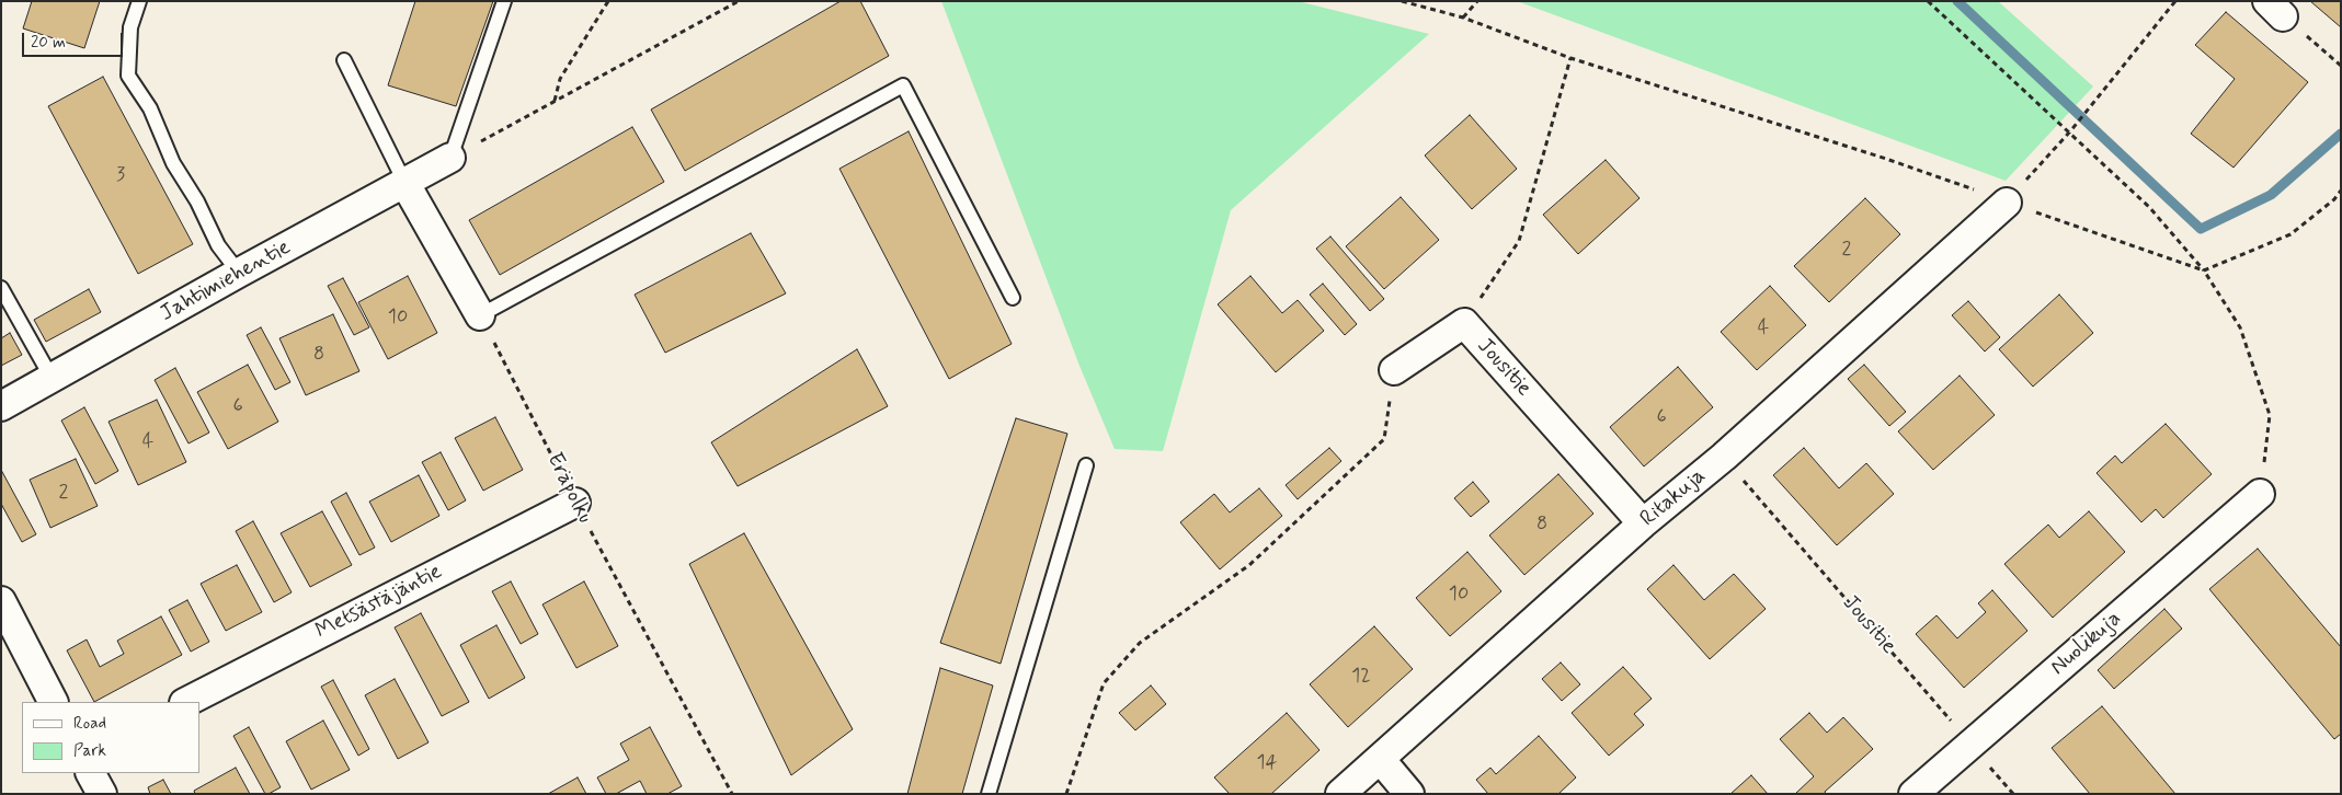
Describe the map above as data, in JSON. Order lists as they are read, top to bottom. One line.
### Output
{"streets":{"street":["Jahtimiehentie","Jousitie","Ritakuja","Metsästäjäntie","Nuolikuja"],"path":["Eräpolku"]},"crossings":[["Jousitie","Ritakuja"],["Jousitie","Nuolikuja"],["Eräpolku","Metsästäjäntie"]],"house_numbers":["3","2","10","4","8","6","6","4","2","8","10","12","14"],"legend":["Road","Park"],"scale_bar":"20 m"}
